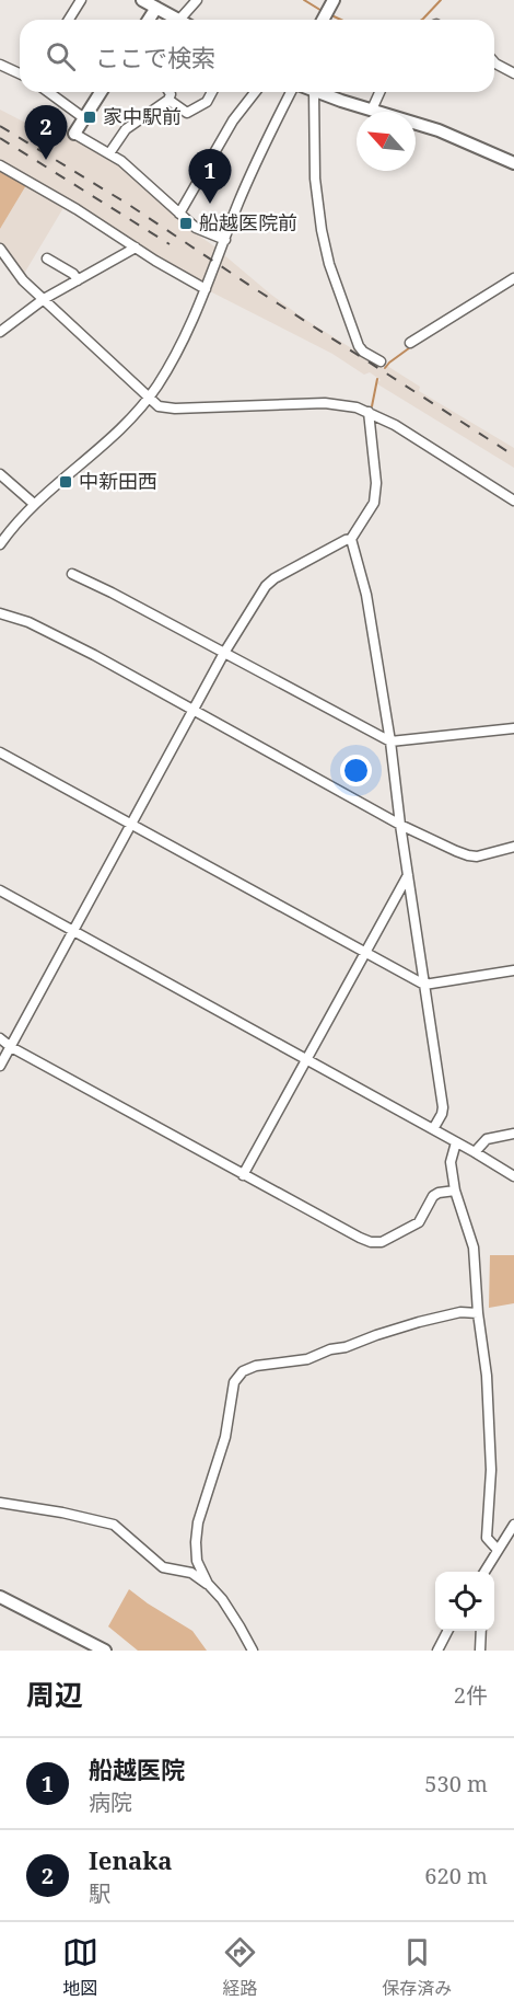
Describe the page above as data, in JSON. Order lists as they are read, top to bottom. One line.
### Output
{"places":{"transit":["家中駅前","船越医院前","中新田西"]},"north":"top left","page":{"search":"ここで検索","pins":["2","1"],"heading":["周辺","2件"],"list":[{"mark":"1","name":"船越医院","note":"病院","value":"530 m"},{"mark":"2","name":"Ienaka","note":"駅","value":"620 m"}],"nav":["地図","経路","保存済み"]}}
